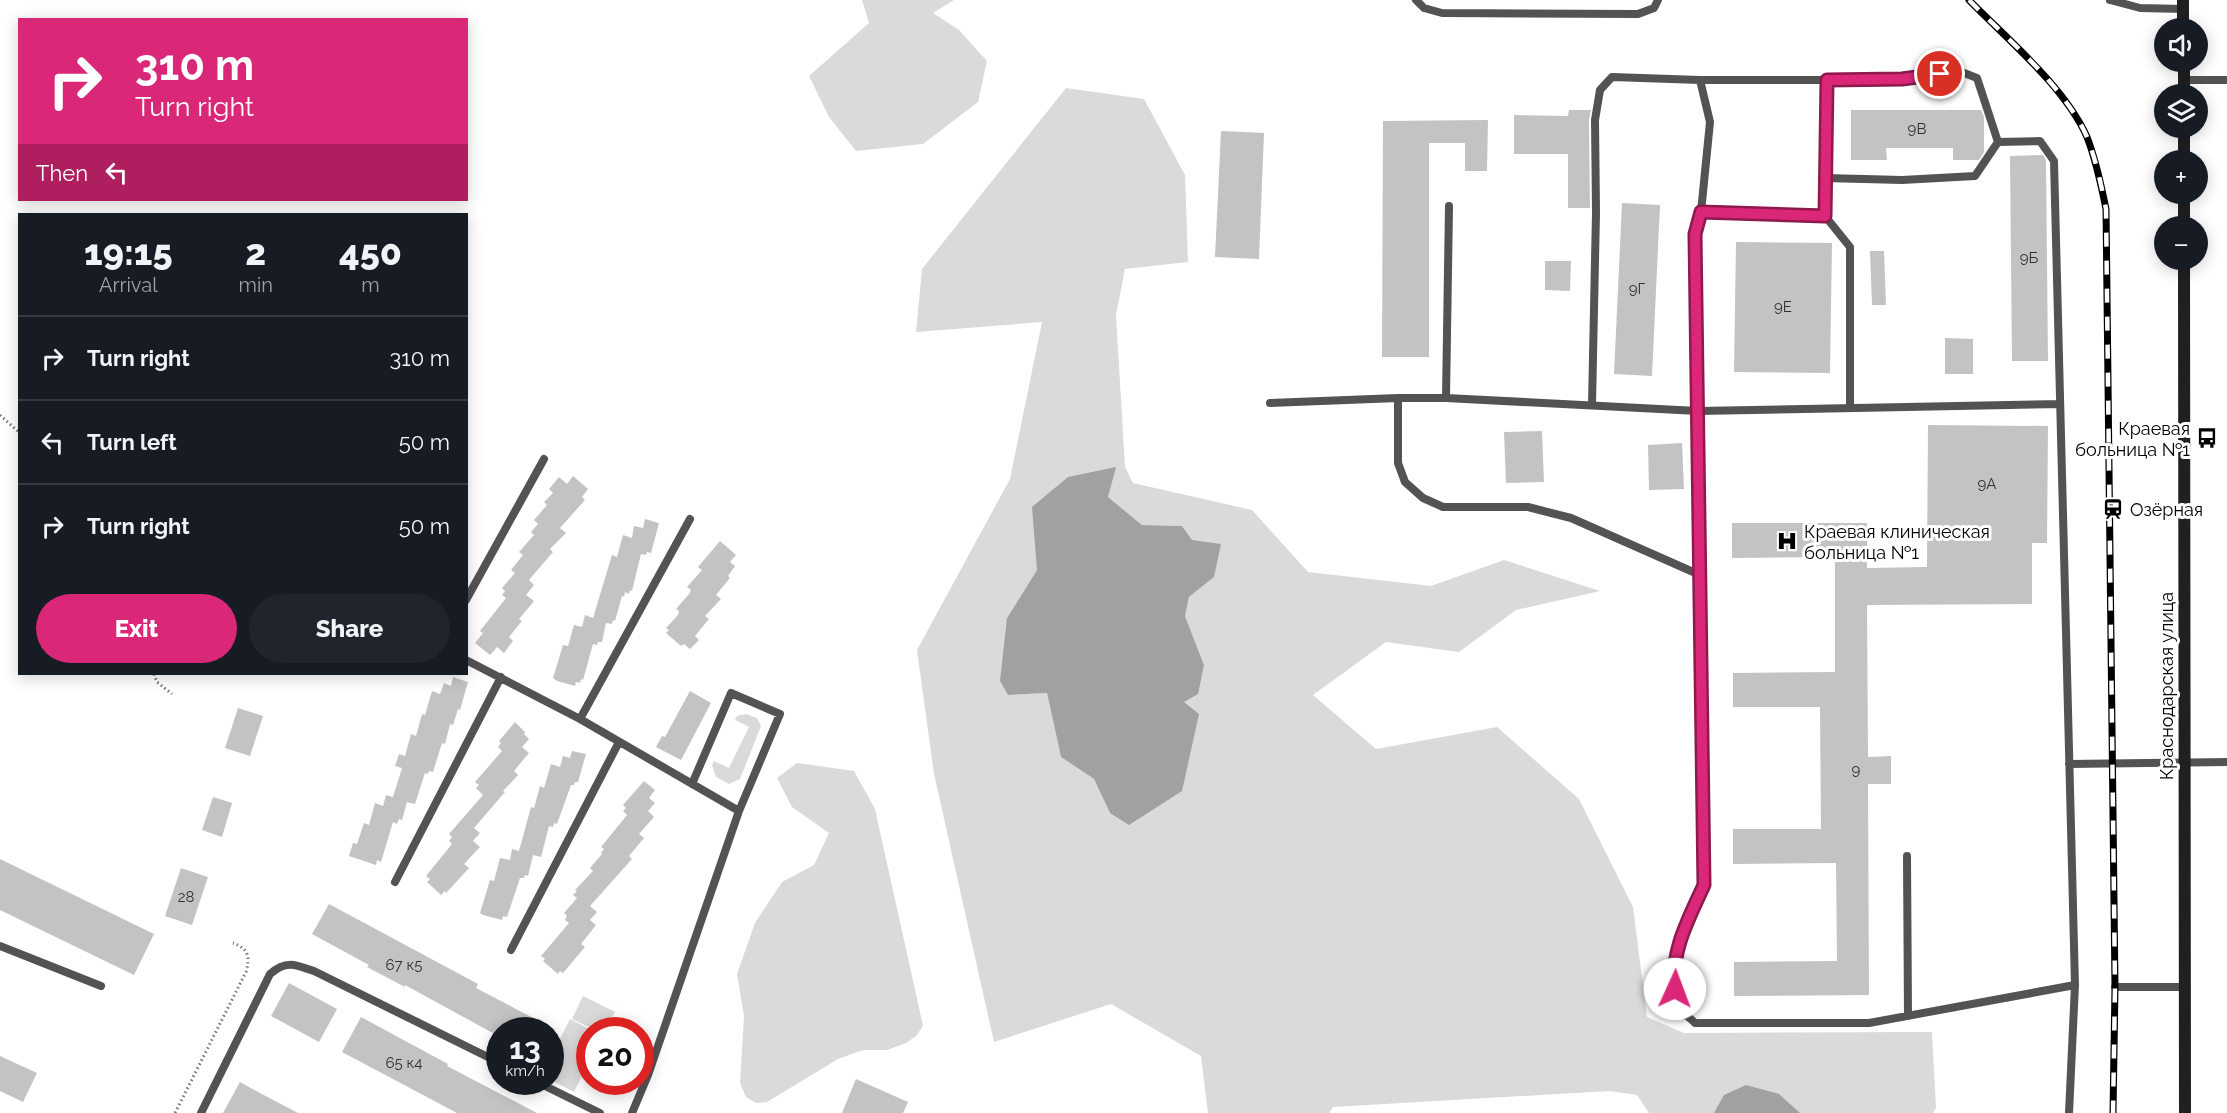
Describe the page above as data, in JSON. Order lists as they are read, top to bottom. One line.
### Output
{"streets":{"main road":["Краснодарская улица"]},"places":{"bus stop":["Краевая больница №1"],"station":["Озёрная"],"hospital":["Краевая клиническая больница №1"]},"house_numbers":["9В","9Б","9Г","9Е","9А","9","28","67 к5","65 к4"],"page":{"map_buttons":["+","−"],"turn":["310 m","Turn right"],"then":"Then","eta":["19:15","Arrival","2","min","450","m"],"list":[{"name":"Turn right","value":"310 m"},{"name":"Turn left","value":"50 m"},{"name":"Turn right","value":"50 m"}],"buttons":["Exit","Share"],"speed":"13 km/h","limit":"20"}}
